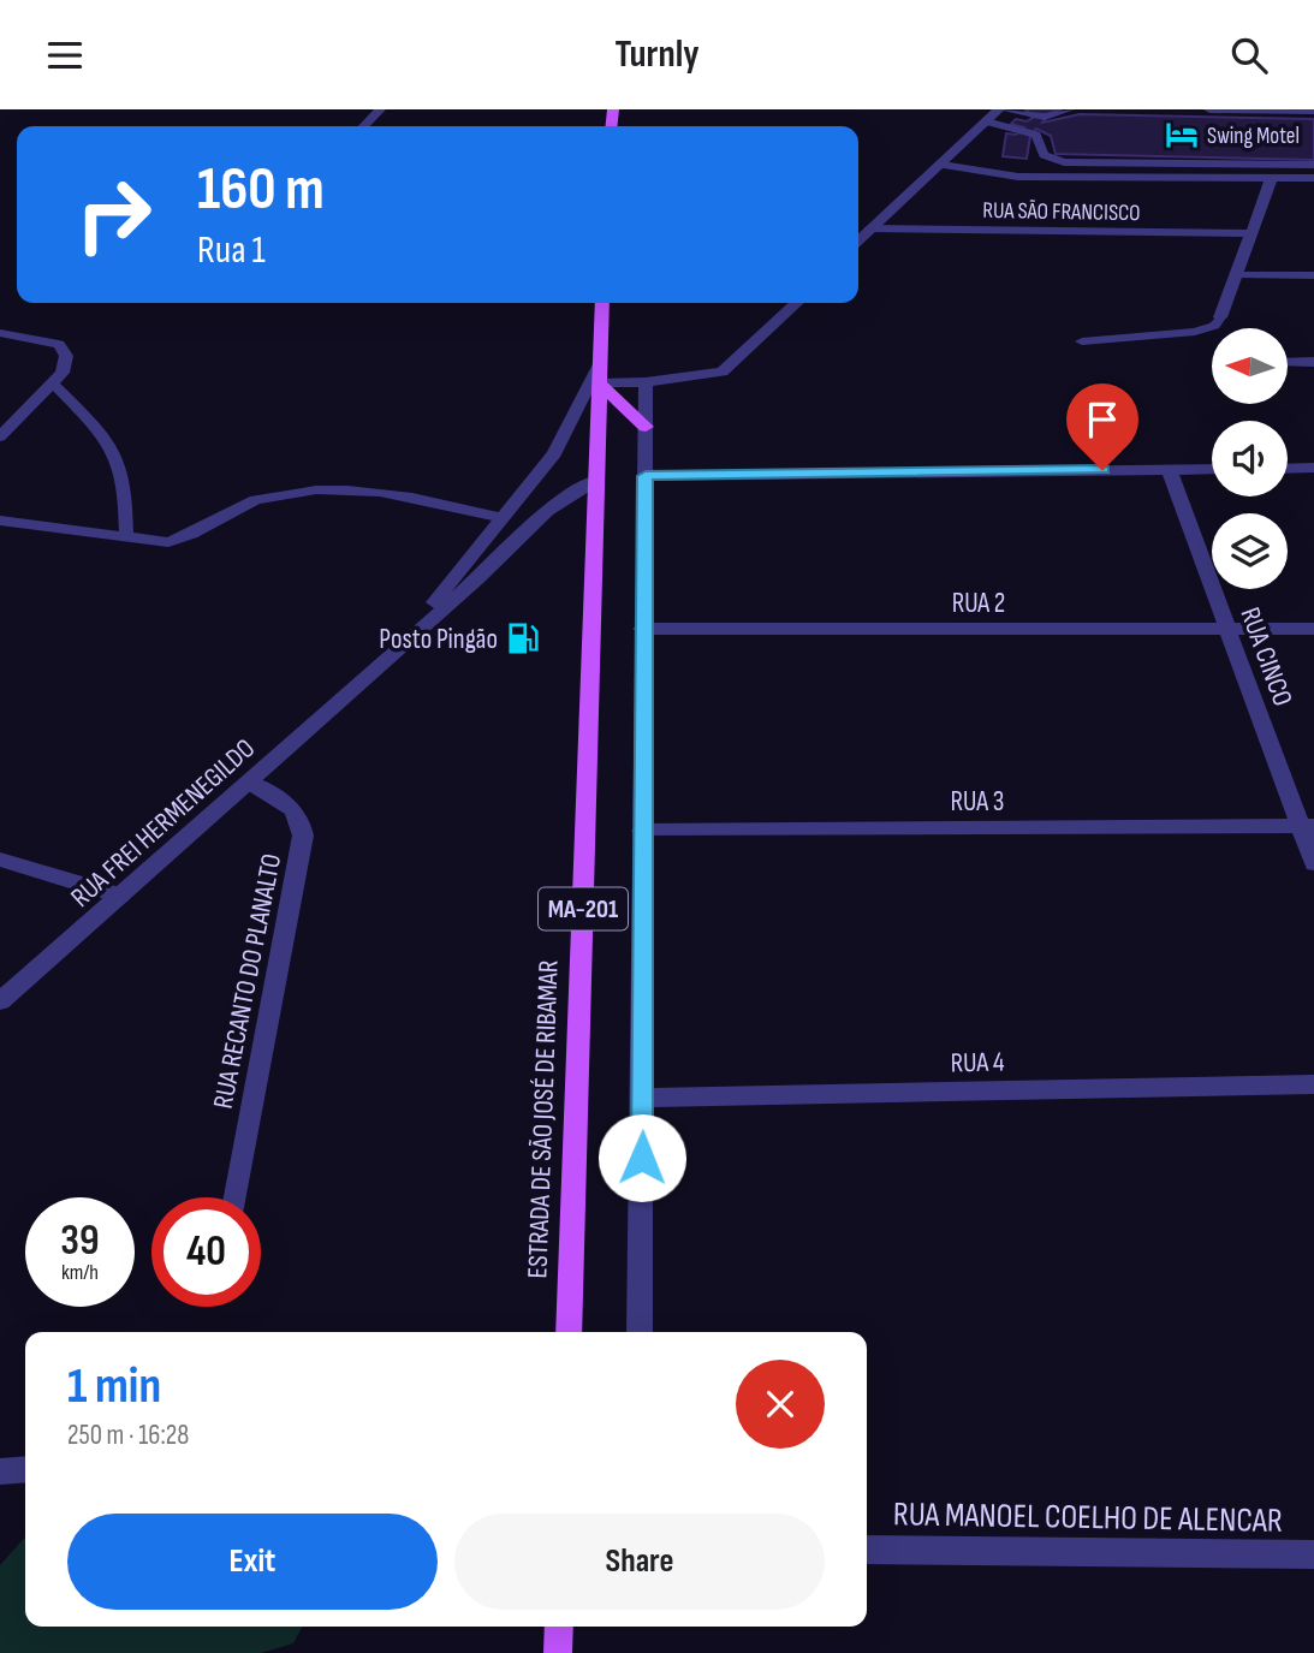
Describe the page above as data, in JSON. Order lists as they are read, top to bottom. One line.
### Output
{"streets":{"main road":["MA-201","ESTRADA DE SÃO JOSÉ DE RIBAMAR"],"street":["RUA SÃO FRANCISCO","RUA 2","RUA CINCO","RUA 3","RUA FREI HERMENEGILDO","RUA RECANTO DO PLANALTO","RUA 4","RUA MANOEL COELHO DE ALENCAR"]},"crossings":[["RUA 2","RUA CINCO"],["RUA CINCO","RUA 3"],["RUA FREI HERMENEGILDO","RUA RECANTO DO PLANALTO"],["RUA FREI HERMENEGILDO","ESTRADA DE SÃO JOSÉ DE RIBAMAR"]],"places":{"hotel":["Swing Motel"],"fuel station":["Posto Pingão"]},"north":"left","page":{"header":"Turnly","turn":["160 m","Rua 1"],"speed":"39 km/h","limit":"40","heading":["1 min","250 m · 16:28"],"buttons":["Exit","Share"]}}
